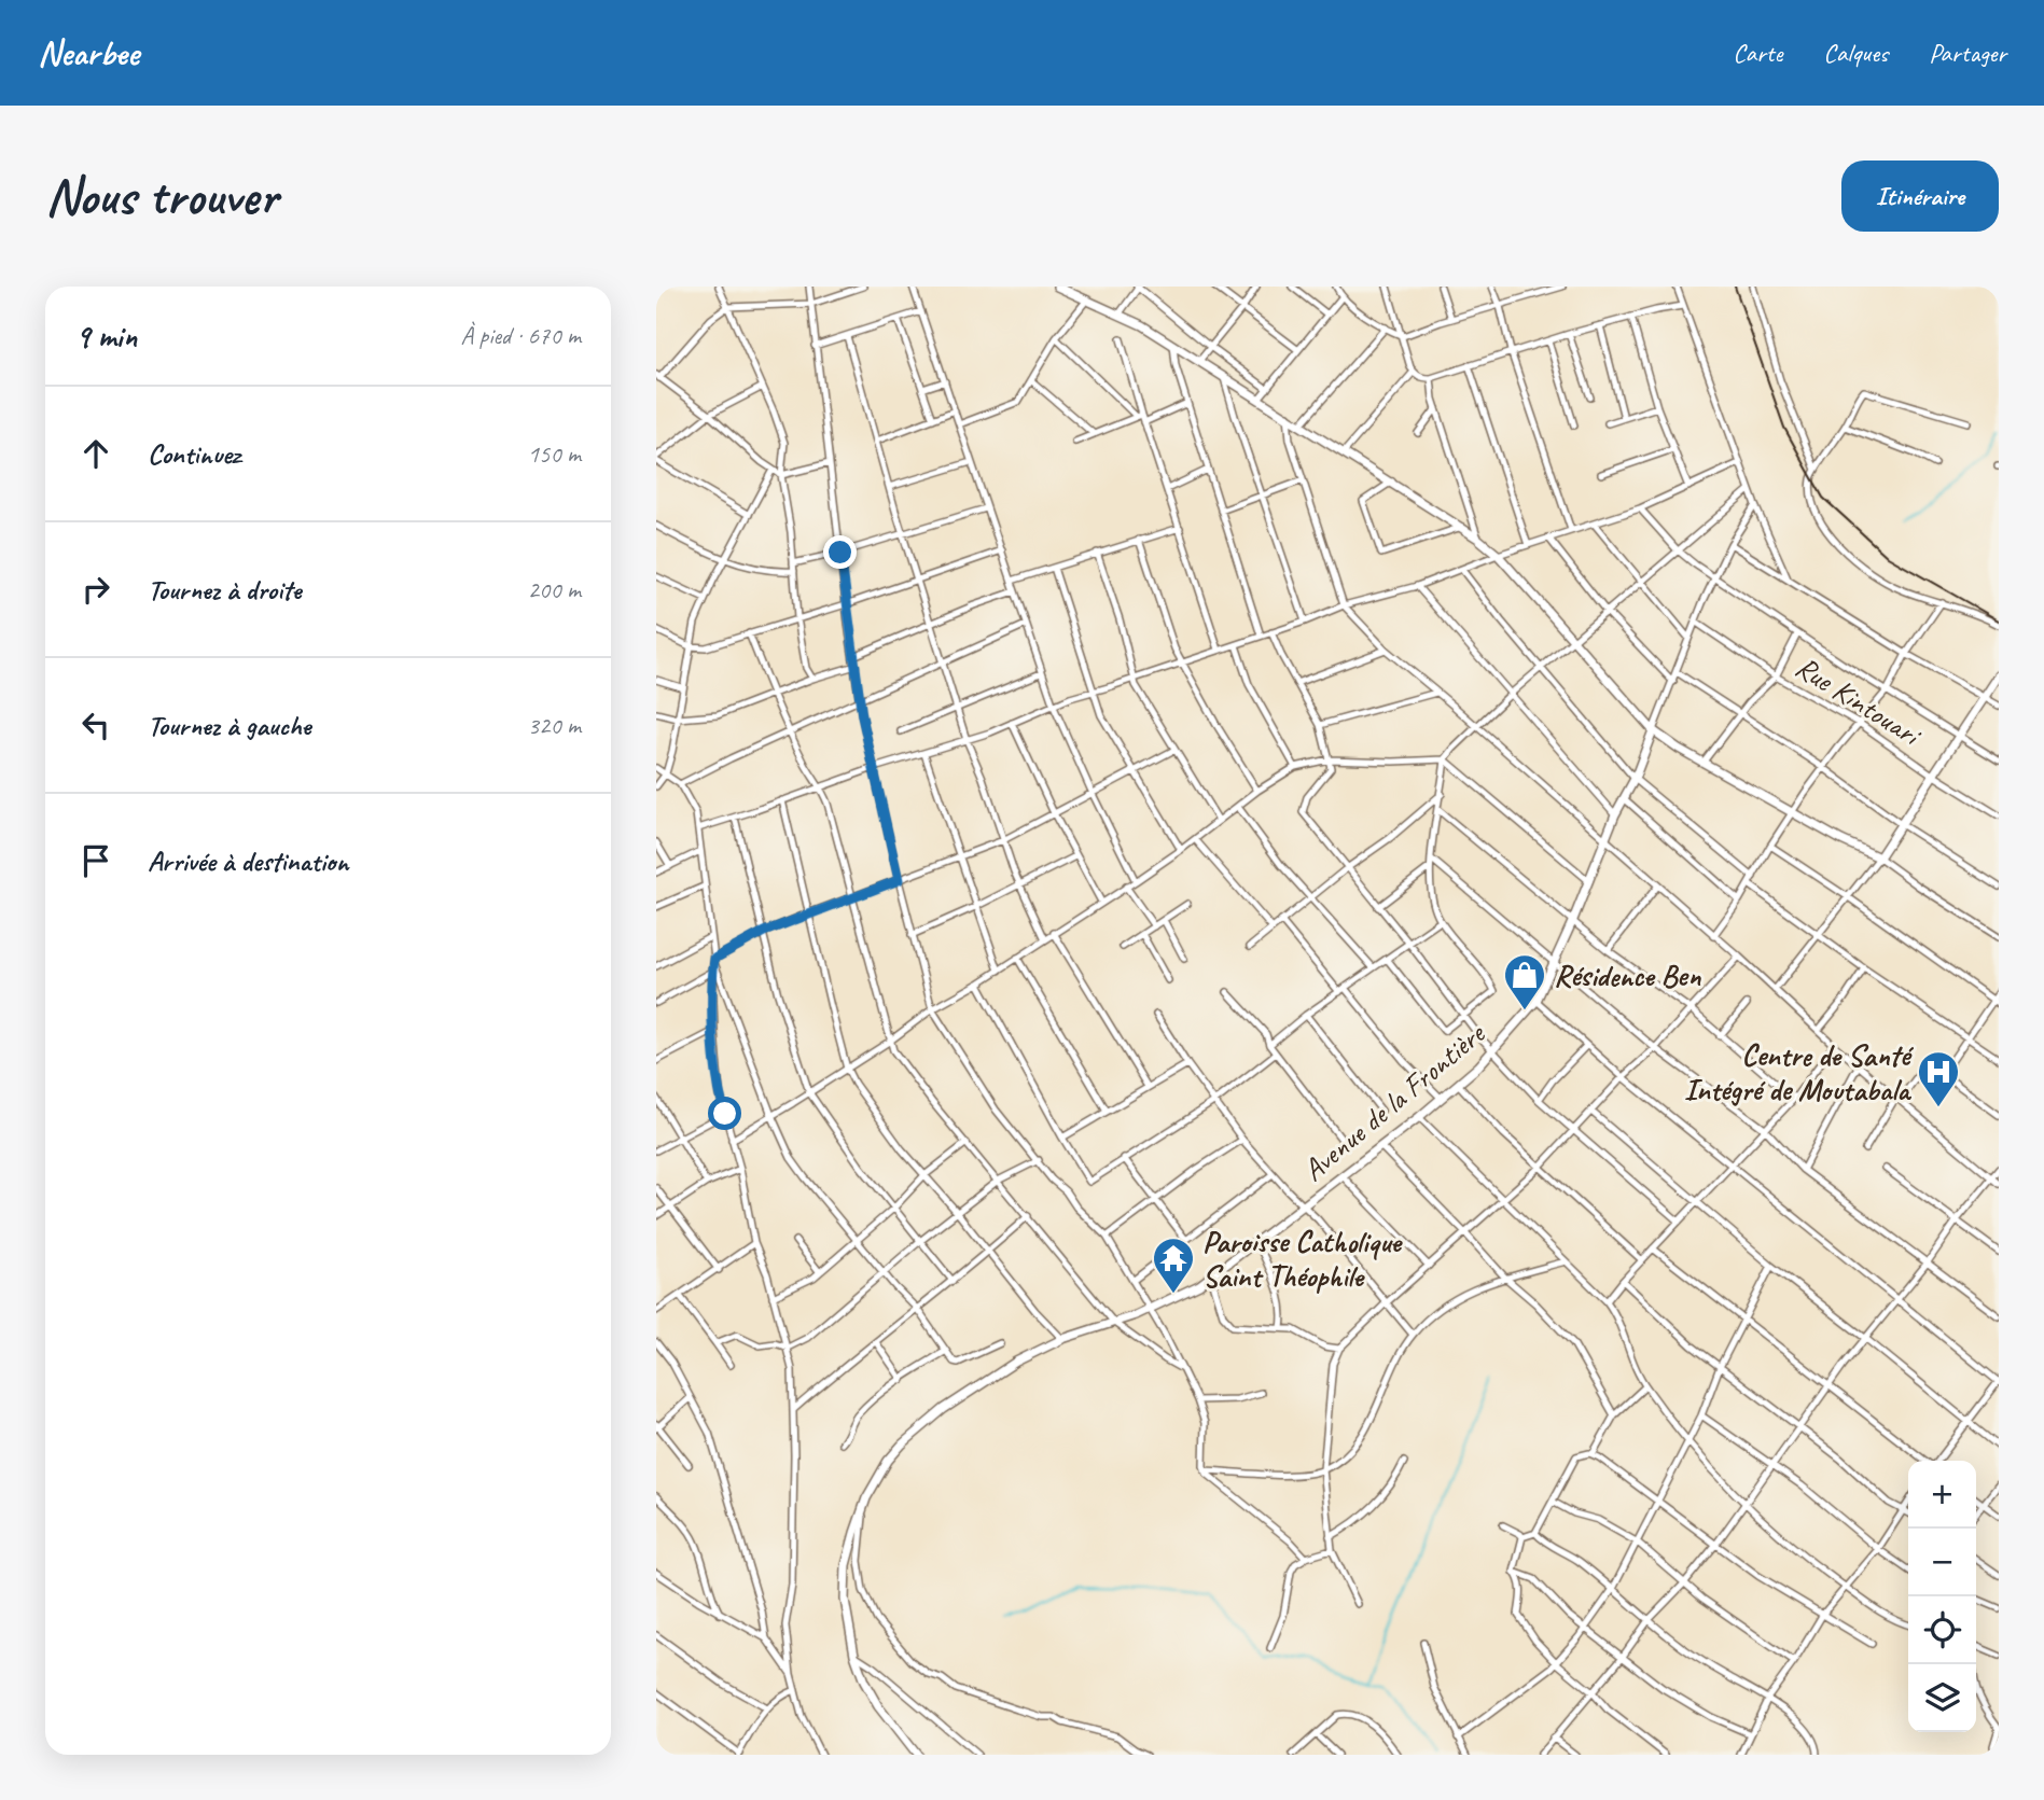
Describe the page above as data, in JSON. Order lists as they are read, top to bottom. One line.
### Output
{"streets":{"street":["Rue Kintouari","Avenue de la Frontière"]},"crossings":[["Rue Kintouari","Avenue de la Frontière"]],"places":{"shop":["Résidence Ben"],"hospital":["Centre de Santé Intégré de Moutabala"],"temple":["Paroisse Catholique Saint Théophile"]},"page":{"header":"Nearbee","nav":["Carte","Calques","Partager"],"buttons":"Itinéraire","title":"Nous trouver","heading":["9 min","À pied · 670 m"],"list":[["Continuez","150 m"],["Tournez à droite","200 m"],["Tournez à gauche","320 m"],"Arrivée à destination"],"map_buttons":["+","−"]}}
